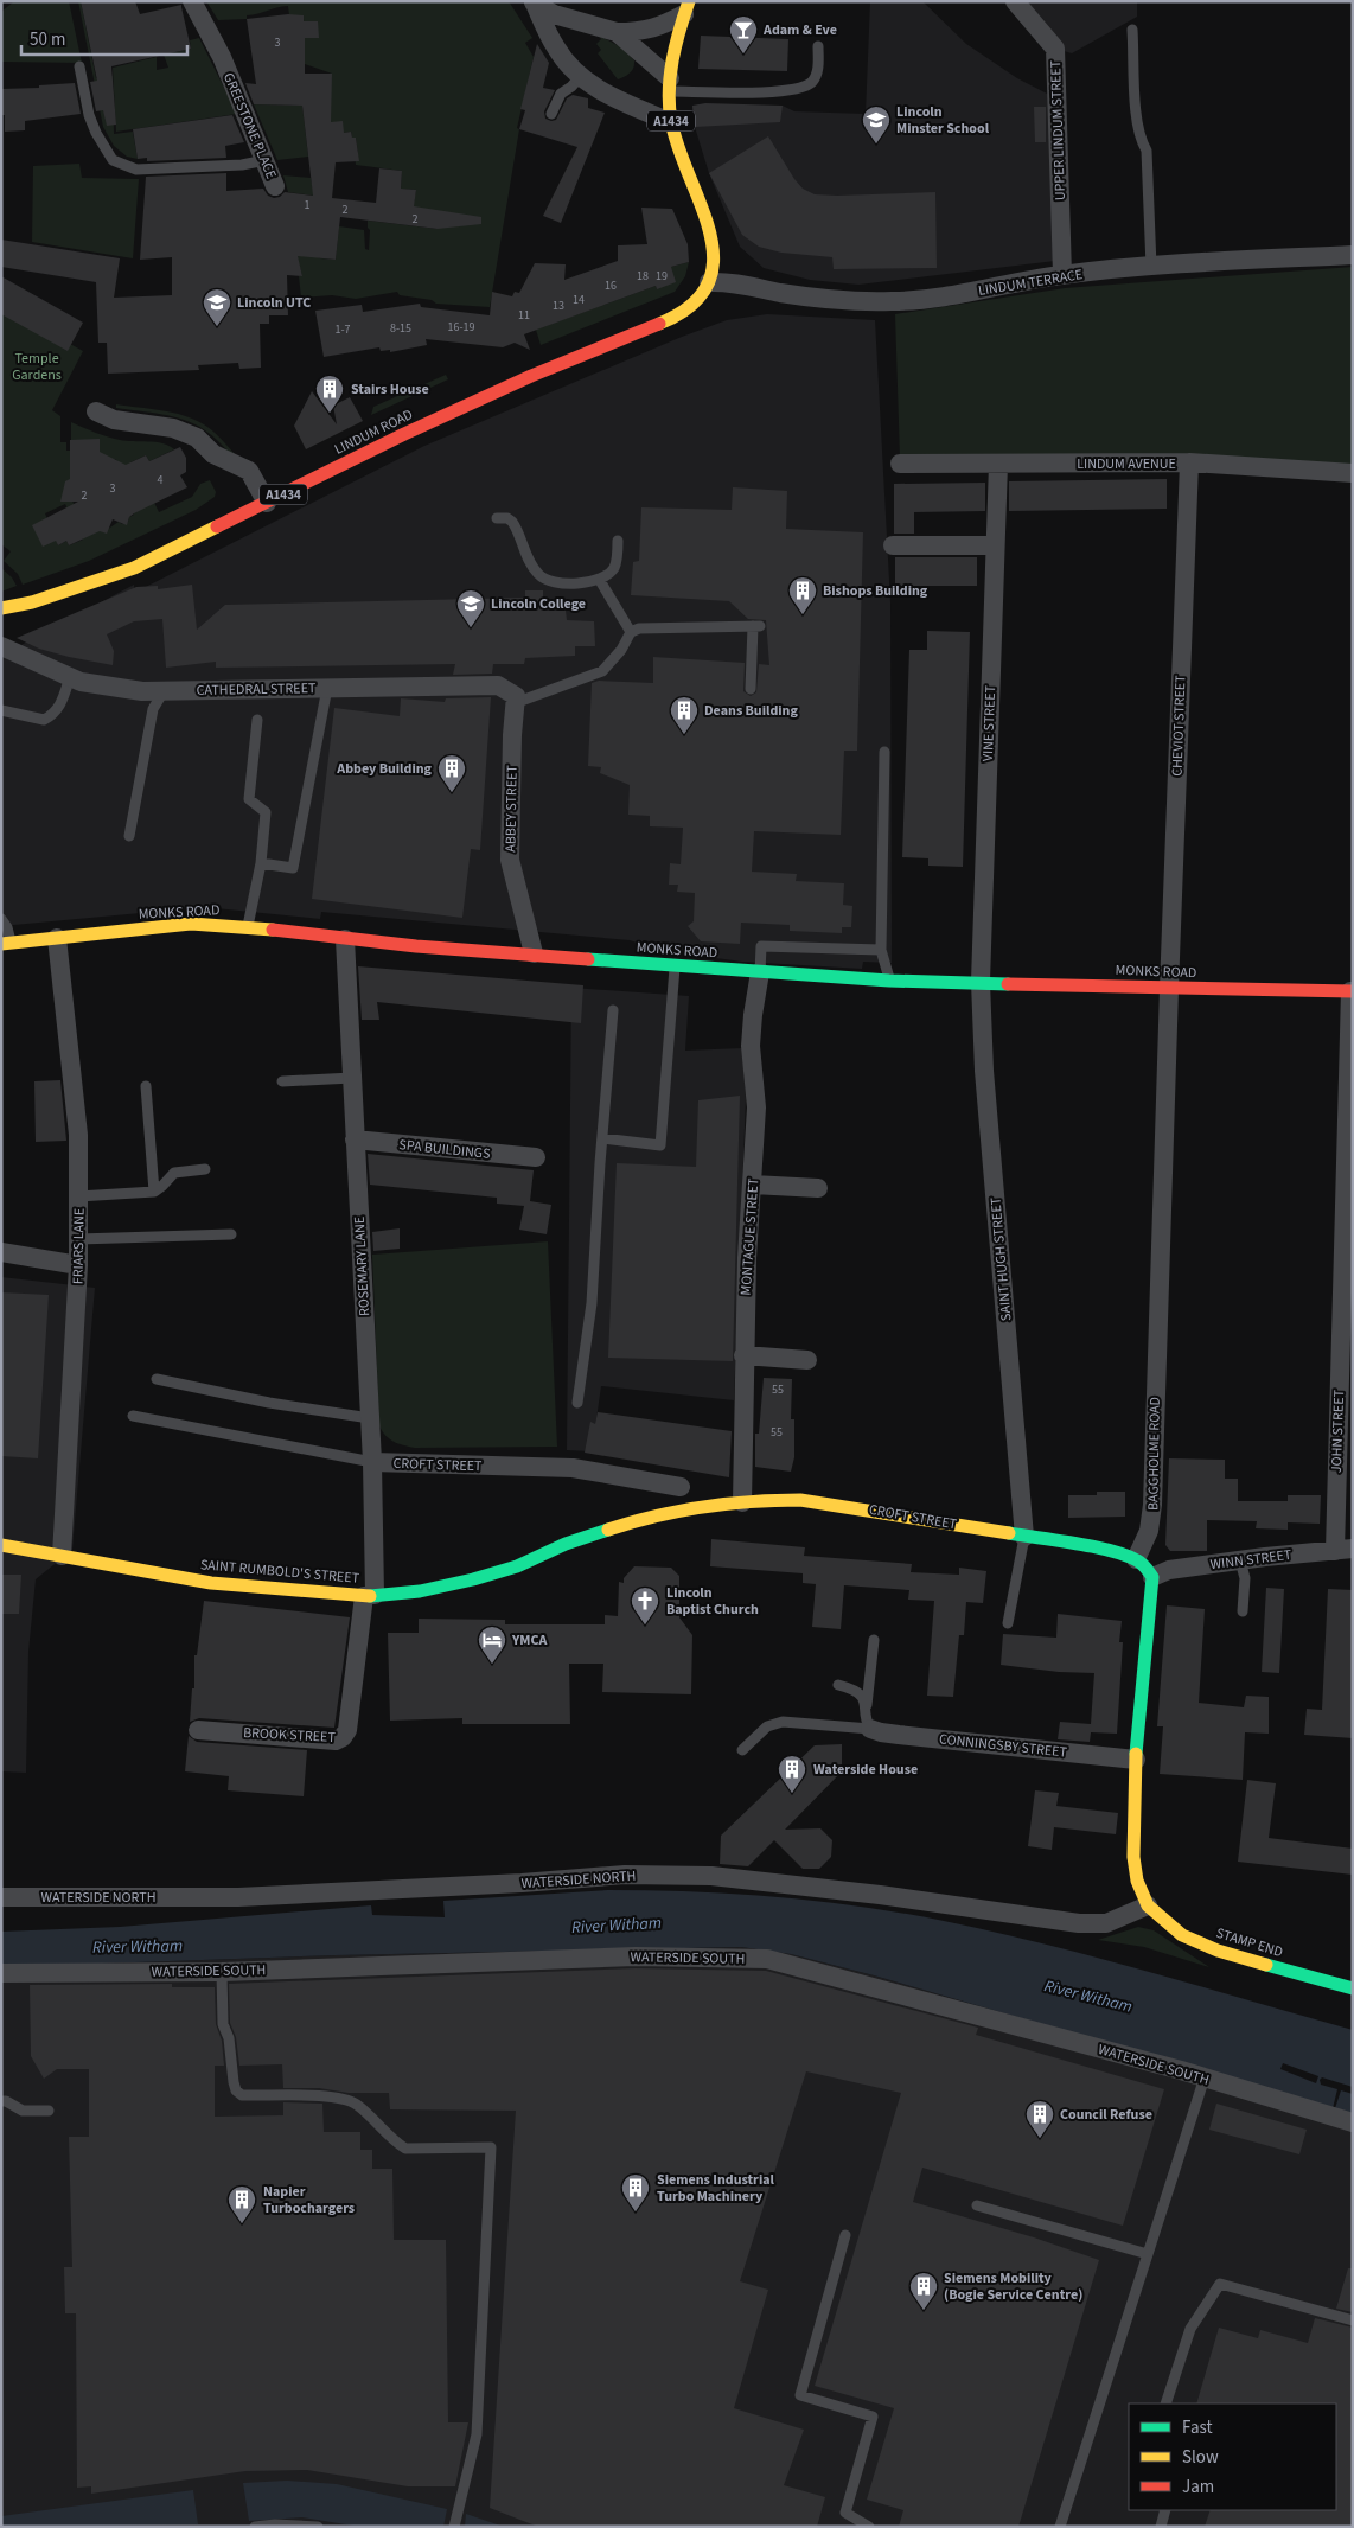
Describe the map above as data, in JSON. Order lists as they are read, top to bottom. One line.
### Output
{"streets":{"main road":["A1434","LINDUM ROAD","MONKS ROAD","CROFT STREET","SAINT RUMBOLD'S STREET","STAMP END"],"street":["GREESTONE PLACE","UPPER LINDUM STREET","LINDUM TERRACE","LINDUM AVENUE","CATHEDRAL STREET","VINE STREET","CHEVIOT STREET","ABBEY STREET","SPA BUILDINGS","MONTAGUE STREET","FRIARS LANE","SAINT HUGH STREET","ROSEMARY LANE","JOHN STREET","BAGGHOLME ROAD","WINN STREET","BROOK STREET","CONNINGSBY STREET","WATERSIDE NORTH","WATERSIDE SOUTH"]},"crossings":[["A1434","LINDUM TERRACE"],["A1434","LINDUM ROAD"],["UPPER LINDUM STREET","LINDUM TERRACE"],["LINDUM TERRACE","LINDUM ROAD"],["LINDUM AVENUE","VINE STREET"],["LINDUM AVENUE","CHEVIOT STREET"],["CATHEDRAL STREET","ABBEY STREET"],["VINE STREET","MONKS ROAD"],["VINE STREET","SAINT HUGH STREET"],["CHEVIOT STREET","MONKS ROAD"],["CHEVIOT STREET","BAGGHOLME ROAD"],["ABBEY STREET","MONKS ROAD"],["MONKS ROAD","MONTAGUE STREET"],["MONKS ROAD","FRIARS LANE"],["MONKS ROAD","SAINT HUGH STREET"],["MONKS ROAD","ROSEMARY LANE"],["MONKS ROAD","JOHN STREET"],["MONKS ROAD","BAGGHOLME ROAD"],["SPA BUILDINGS","ROSEMARY LANE"],["MONTAGUE STREET","CROFT STREET"],["FRIARS LANE","SAINT RUMBOLD'S STREET"],["SAINT HUGH STREET","CROFT STREET"],["ROSEMARY LANE","CROFT STREET"],["ROSEMARY LANE","SAINT RUMBOLD'S STREET"],["ROSEMARY LANE","BROOK STREET"],["JOHN STREET","WINN STREET"],["BAGGHOLME ROAD","CROFT STREET"],["CROFT STREET","SAINT RUMBOLD'S STREET"],["SAINT RUMBOLD'S STREET","BROOK STREET"],["WATERSIDE NORTH","STAMP END"]],"water":["River Witham"],"parks":["Temple Gardens"],"places":{"bar":["Adam & Eve"],"school or university":["Lincoln Minster School","Lincoln UTC","Lincoln College"],"building":["Stairs House","Bishops Building","Deans Building","Abbey Building","Waterside House","Council Refuse","Siemens Industrial Turbo Machinery","Napier Turbochargers","Siemens Mobility (Bogie Service Centre)"],"church":["Lincoln Baptist Church"],"hotel":["YMCA"]},"house_numbers":["3","1","2","2","18","19","16","14","13","11","16-19","8-15","1-7","4","3","2","55","55"],"legend":["Fast","Slow","Jam"],"scale_bar":"50 m"}
